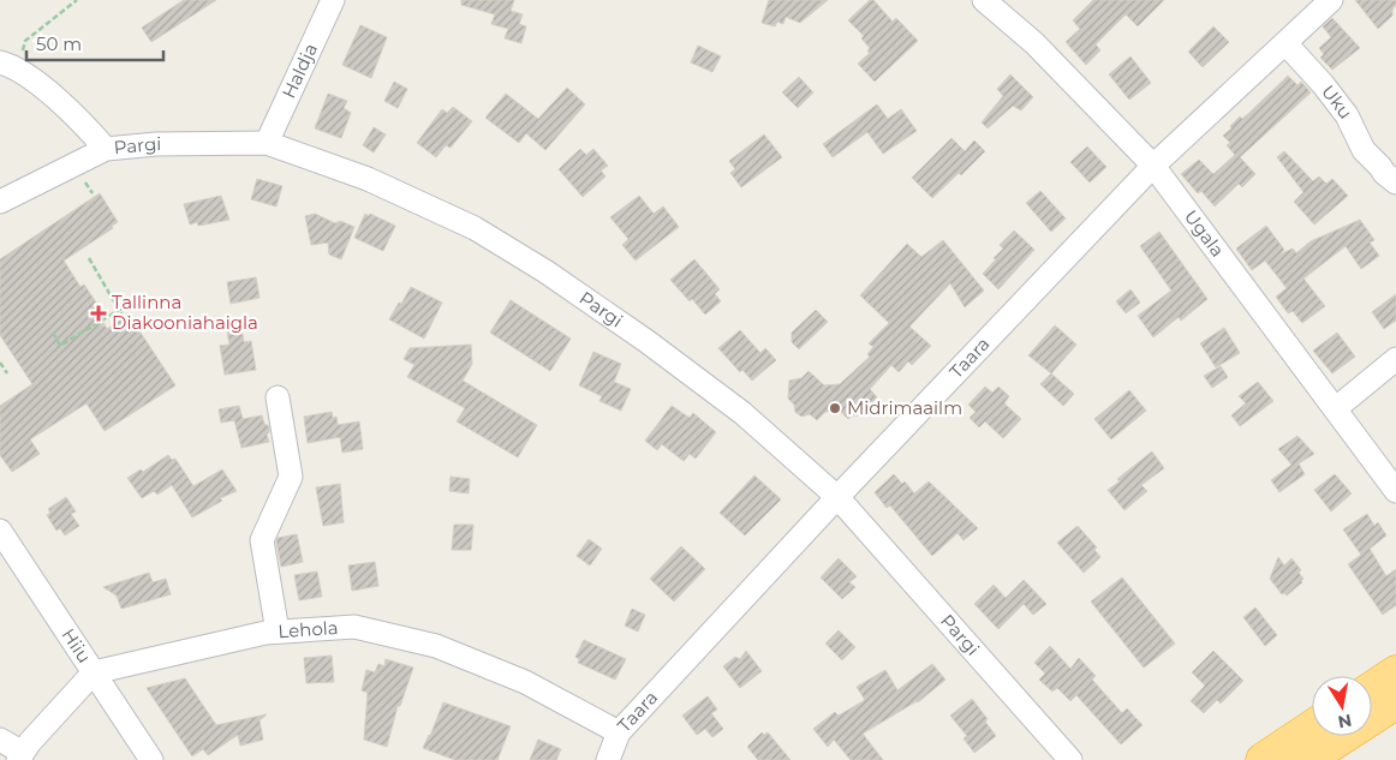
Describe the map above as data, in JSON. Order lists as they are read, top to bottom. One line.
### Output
{"streets":{"street":["Haldja","Uku","Pargi","Ugala","Taara","Lehola","Hiiu"]},"crossings":[["Haldja","Pargi"],["Uku","Taara"],["Pargi","Taara"],["Ugala","Taara"],["Taara","Lehola"],["Lehola","Hiiu"]],"places":{"health":["Tallinna Diakooniahaigla"],"other":["Midrimaailm"]},"scale_bar":"50 m","north":"bottom"}
